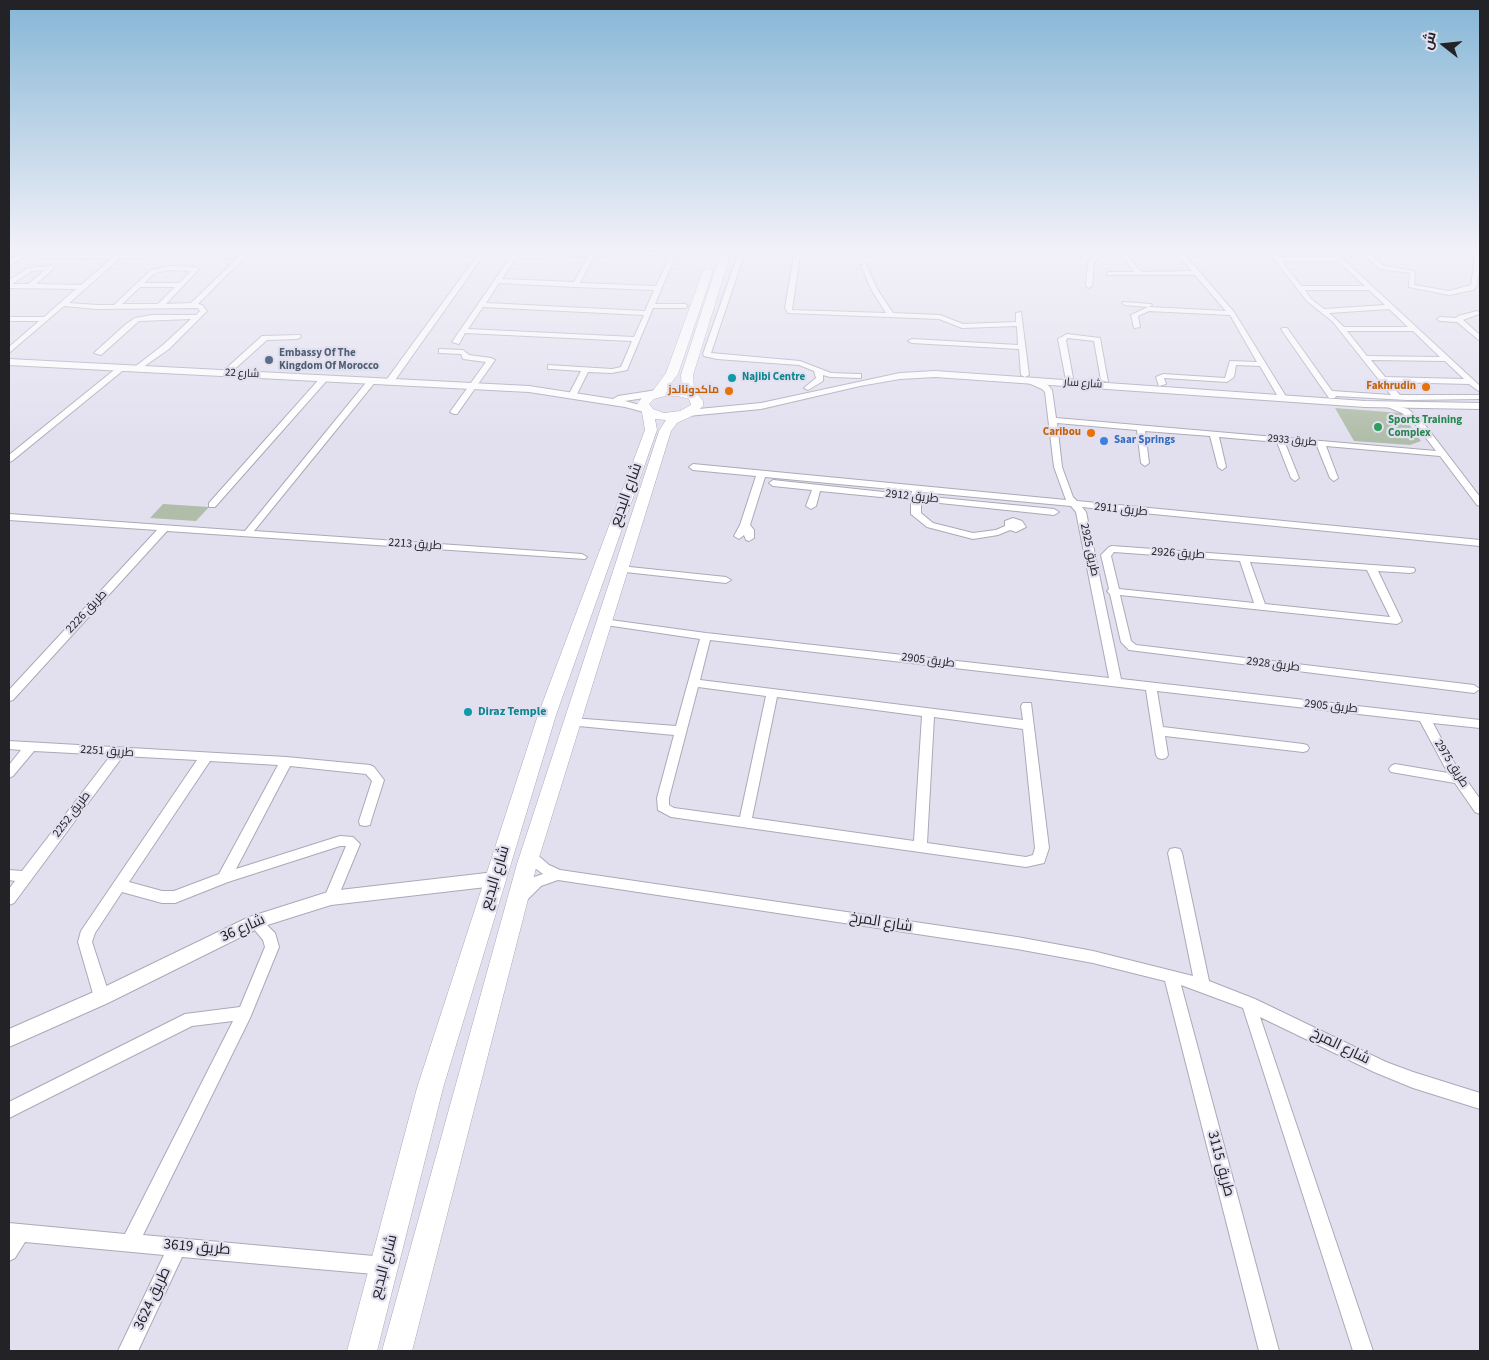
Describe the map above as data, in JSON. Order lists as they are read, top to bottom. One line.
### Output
{"streets":{"main road":["شارع البديع"],"street":["شارع 22","شارع سار","طريق 2933","طريق 2912","طريق 2911","طريق 2213","طريق 2925","طريق 2926","طريق 2226","طريق 2905","طريق 2928","طريق 2251","طريق 2975","طريق 2252","شارع المرخ","شارع 36","طريق 3115","طريق 3619","طريق 3624"]},"crossings":[["شارع 22","شارع البديع"],["شارع سار","شارع البديع"],["طريق 2933","طريق 2925"],["شارع البديع","طريق 2905"],["شارع البديع","شارع المرخ"],["شارع البديع","شارع 36"],["شارع البديع","طريق 3619"],["طريق 2912","طريق 2911"],["طريق 2911","طريق 2925"],["طريق 2213","طريق 2226"],["طريق 2925","طريق 2905"],["طريق 2926","طريق 2928"],["طريق 2905","طريق 2975"],["طريق 2251","طريق 2252"],["شارع المرخ","طريق 3115"],["طريق 3619","طريق 3624"]],"places":["Embassy Of The Kingdom Of Morocco","Najibi Centre","Fakhrudin","ماكدونالدز","Sports Training Complex","Caribou","Saar Springs","Diraz Temple"],"north":"left"}
